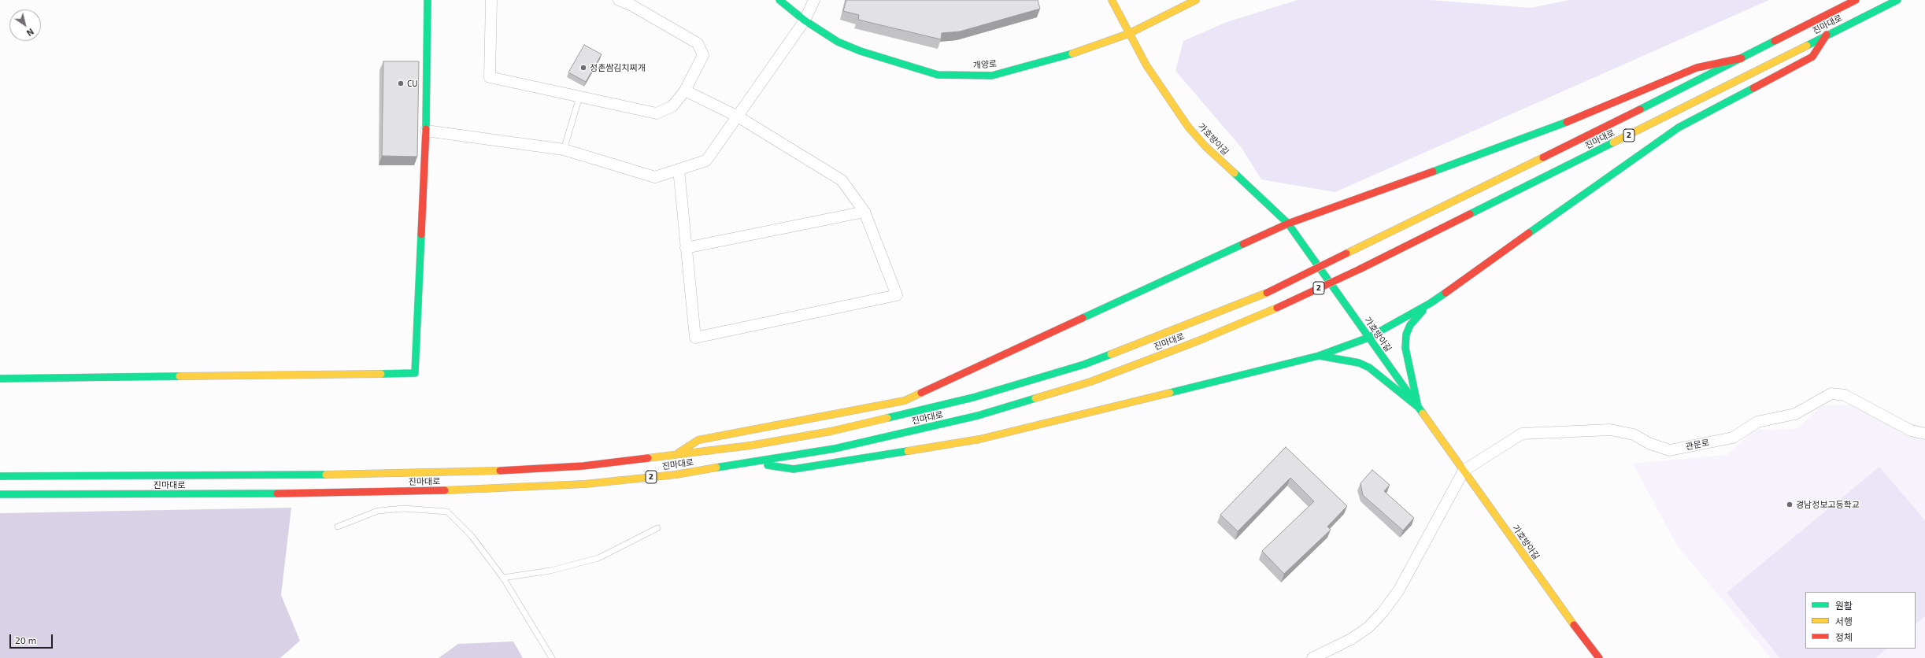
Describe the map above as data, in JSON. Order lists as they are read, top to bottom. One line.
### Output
{"streets":{"main road":["진마대로","개양로","2","가호방아길"],"street":["관문로"]},"crossings":[["개양로","가호방아길"],["가호방아길","관문로"]],"places":["정촌쌈김치찌개","CU","경남정보고등학교"],"legend":["원활","서행","정체"],"scale_bar":"20 m","north":"bottom right"}
